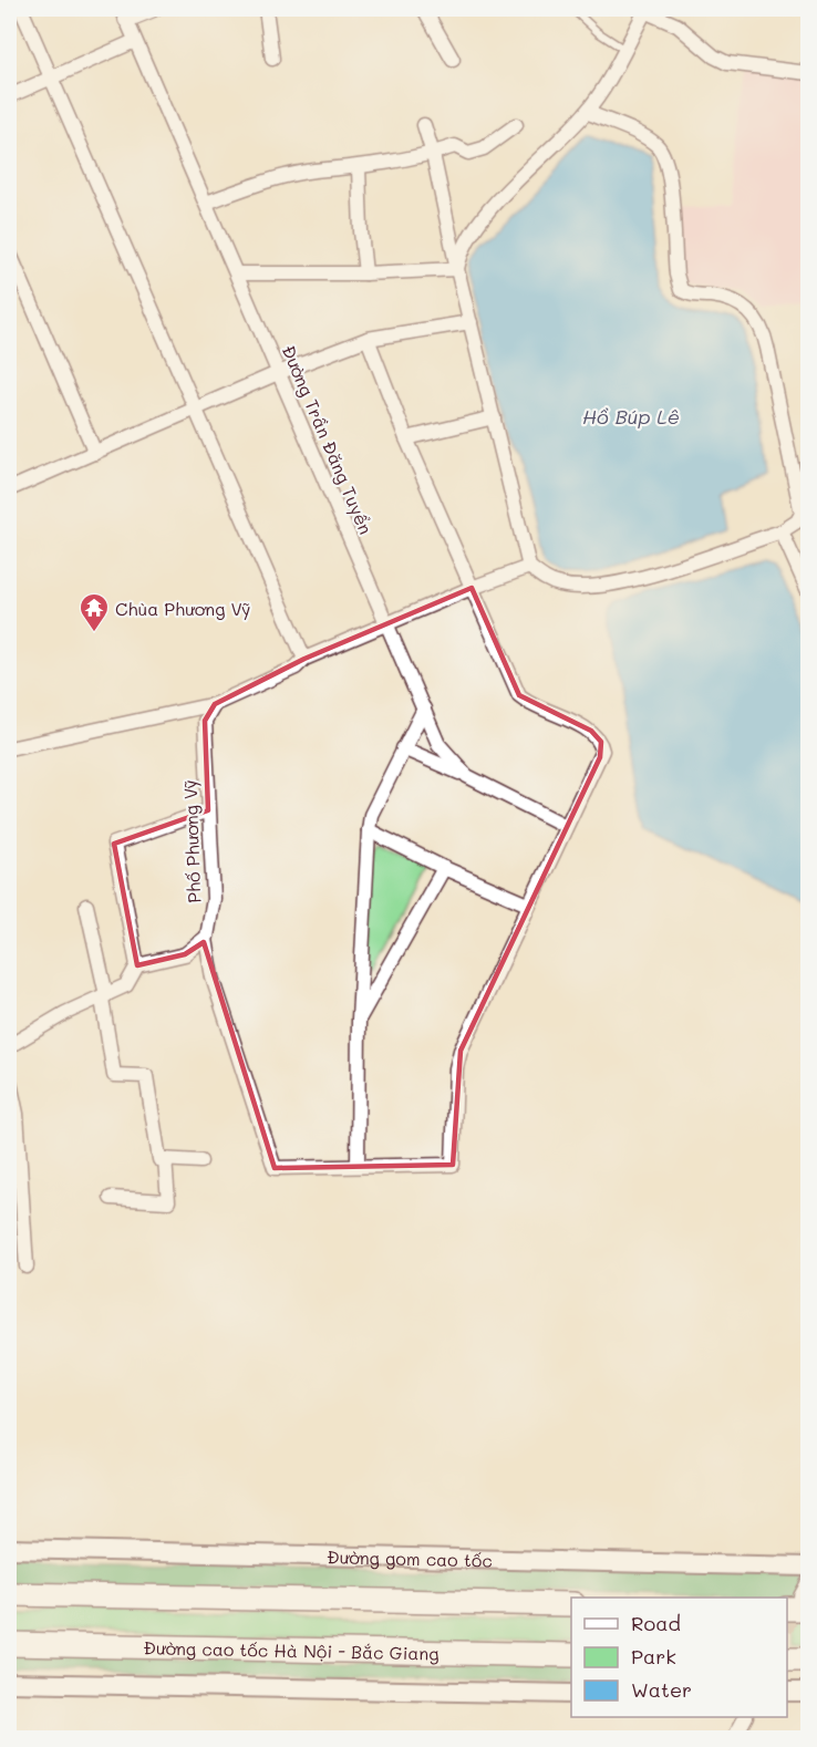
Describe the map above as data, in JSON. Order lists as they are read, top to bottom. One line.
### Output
{"streets":{"highway":["Đường cao tốc Hà Nội - Bắc Giang"],"main road":["Đường gom cao tốc"],"street":["Đường Trần Đăng Tuyển","Phố Phương Vỹ"]},"water":["Hồ Búp Lê"],"places":{"temple":["Chùa Phương Vỹ"]},"legend":["Road","Park","Water"]}
